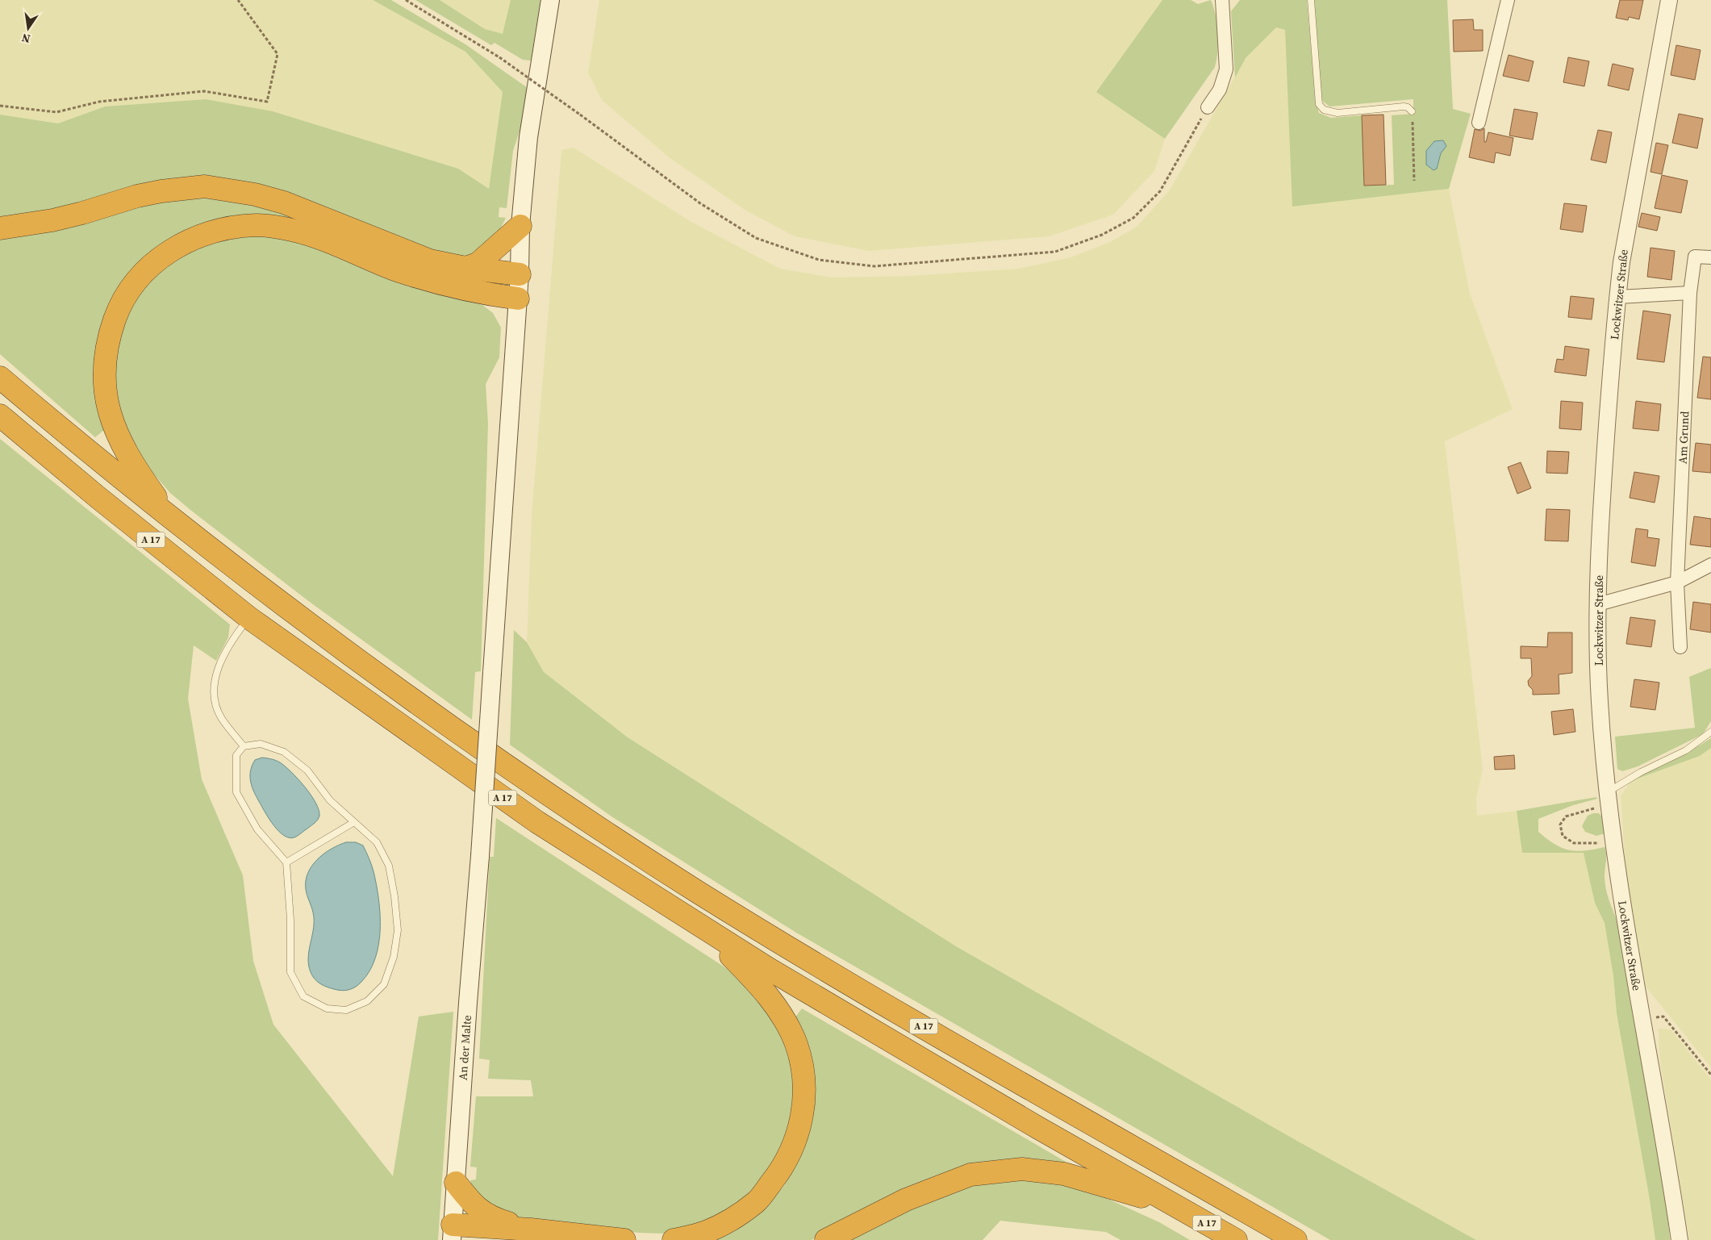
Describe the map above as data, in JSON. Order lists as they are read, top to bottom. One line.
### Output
{"streets":{"highway":["A 17"],"main road":["An der Malte"],"street":["Lockwitzer Straße","Am Grund"]},"north":"bottom"}
